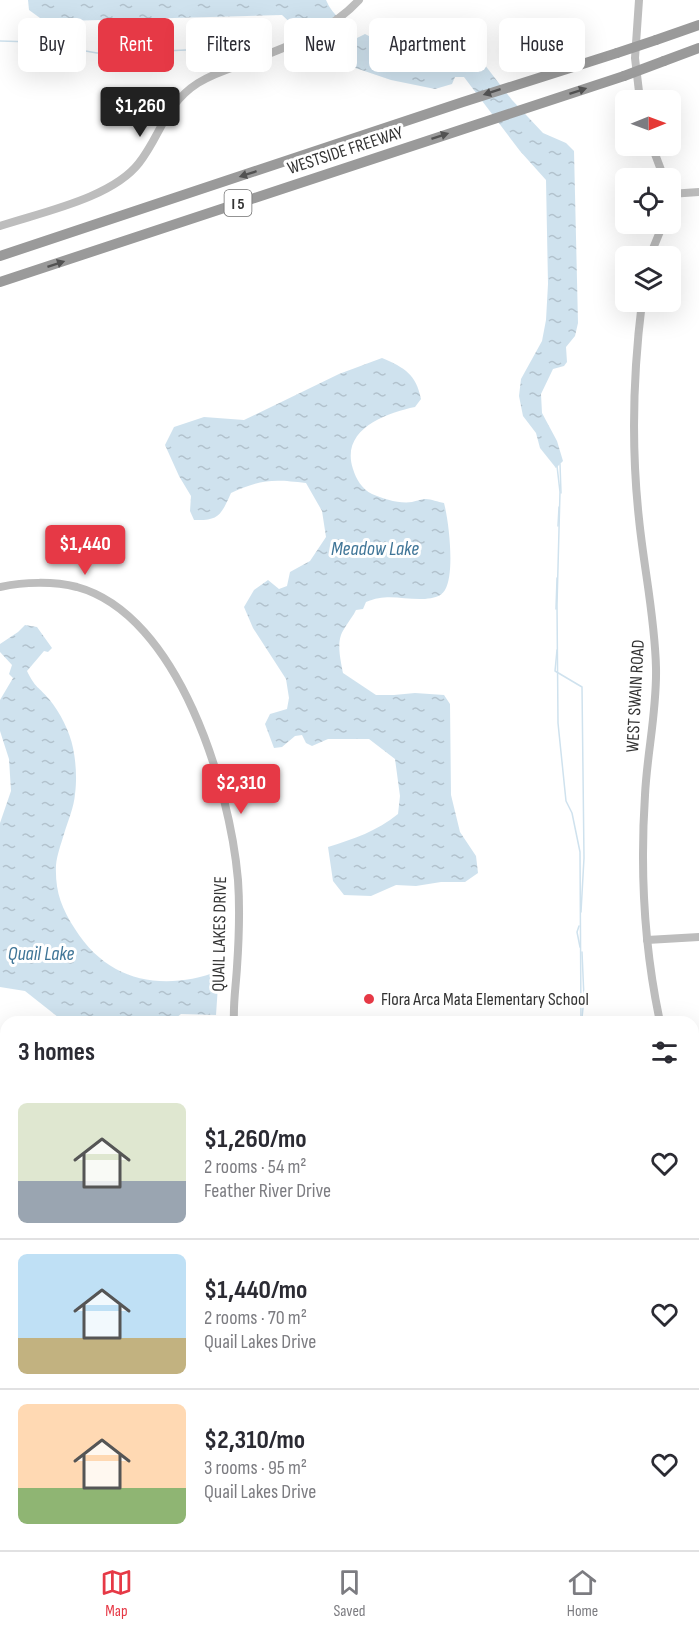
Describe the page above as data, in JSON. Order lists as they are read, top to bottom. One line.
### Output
{"streets":{"highway":["WESTSIDE FREEWAY","I 5"],"street":["WEST SWAIN ROAD","QUAIL LAKES DRIVE"]},"water":["Meadow Lake","Quail Lake"],"places":["Flora Arca Mata Elementary School"],"north":"right","page":{"chip":["Buy","Rent","Filters","New","Apartment","House"],"price":["$1,260","$1,440","$2,310"],"heading":"3 homes","list":[{"name":"$1,260/mo","note":"2 rooms · 54 m² · Feather River Drive"},{"name":"$1,440/mo","note":"2 rooms · 70 m² · Quail Lakes Drive"},{"name":"$2,310/mo","note":"3 rooms · 95 m² · Quail Lakes Drive"}],"tabs":["Map","Saved","Home"]}}
